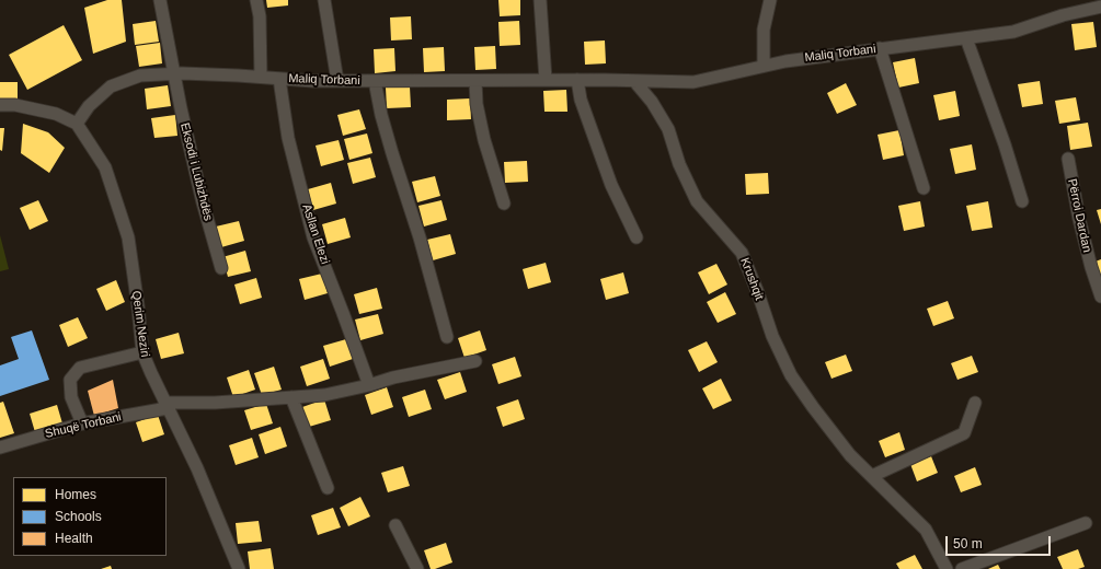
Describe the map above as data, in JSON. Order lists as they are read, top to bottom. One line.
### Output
{"streets":{"street":["Maliq Torbani","Eksodi i Lubizhdës","Përroi Dardan","Asllan Elezi","Krushqit","Qerim Neziri","Shuqë Torbani"]},"crossings":[["Maliq Torbani","Eksodi i Lubizhdës"],["Maliq Torbani","Asllan Elezi"],["Maliq Torbani","Krushqit"],["Maliq Torbani","Qerim Neziri"],["Qerim Neziri","Shuqë Torbani"]],"legend":["Homes","Schools","Health"],"scale_bar":"50 m"}
